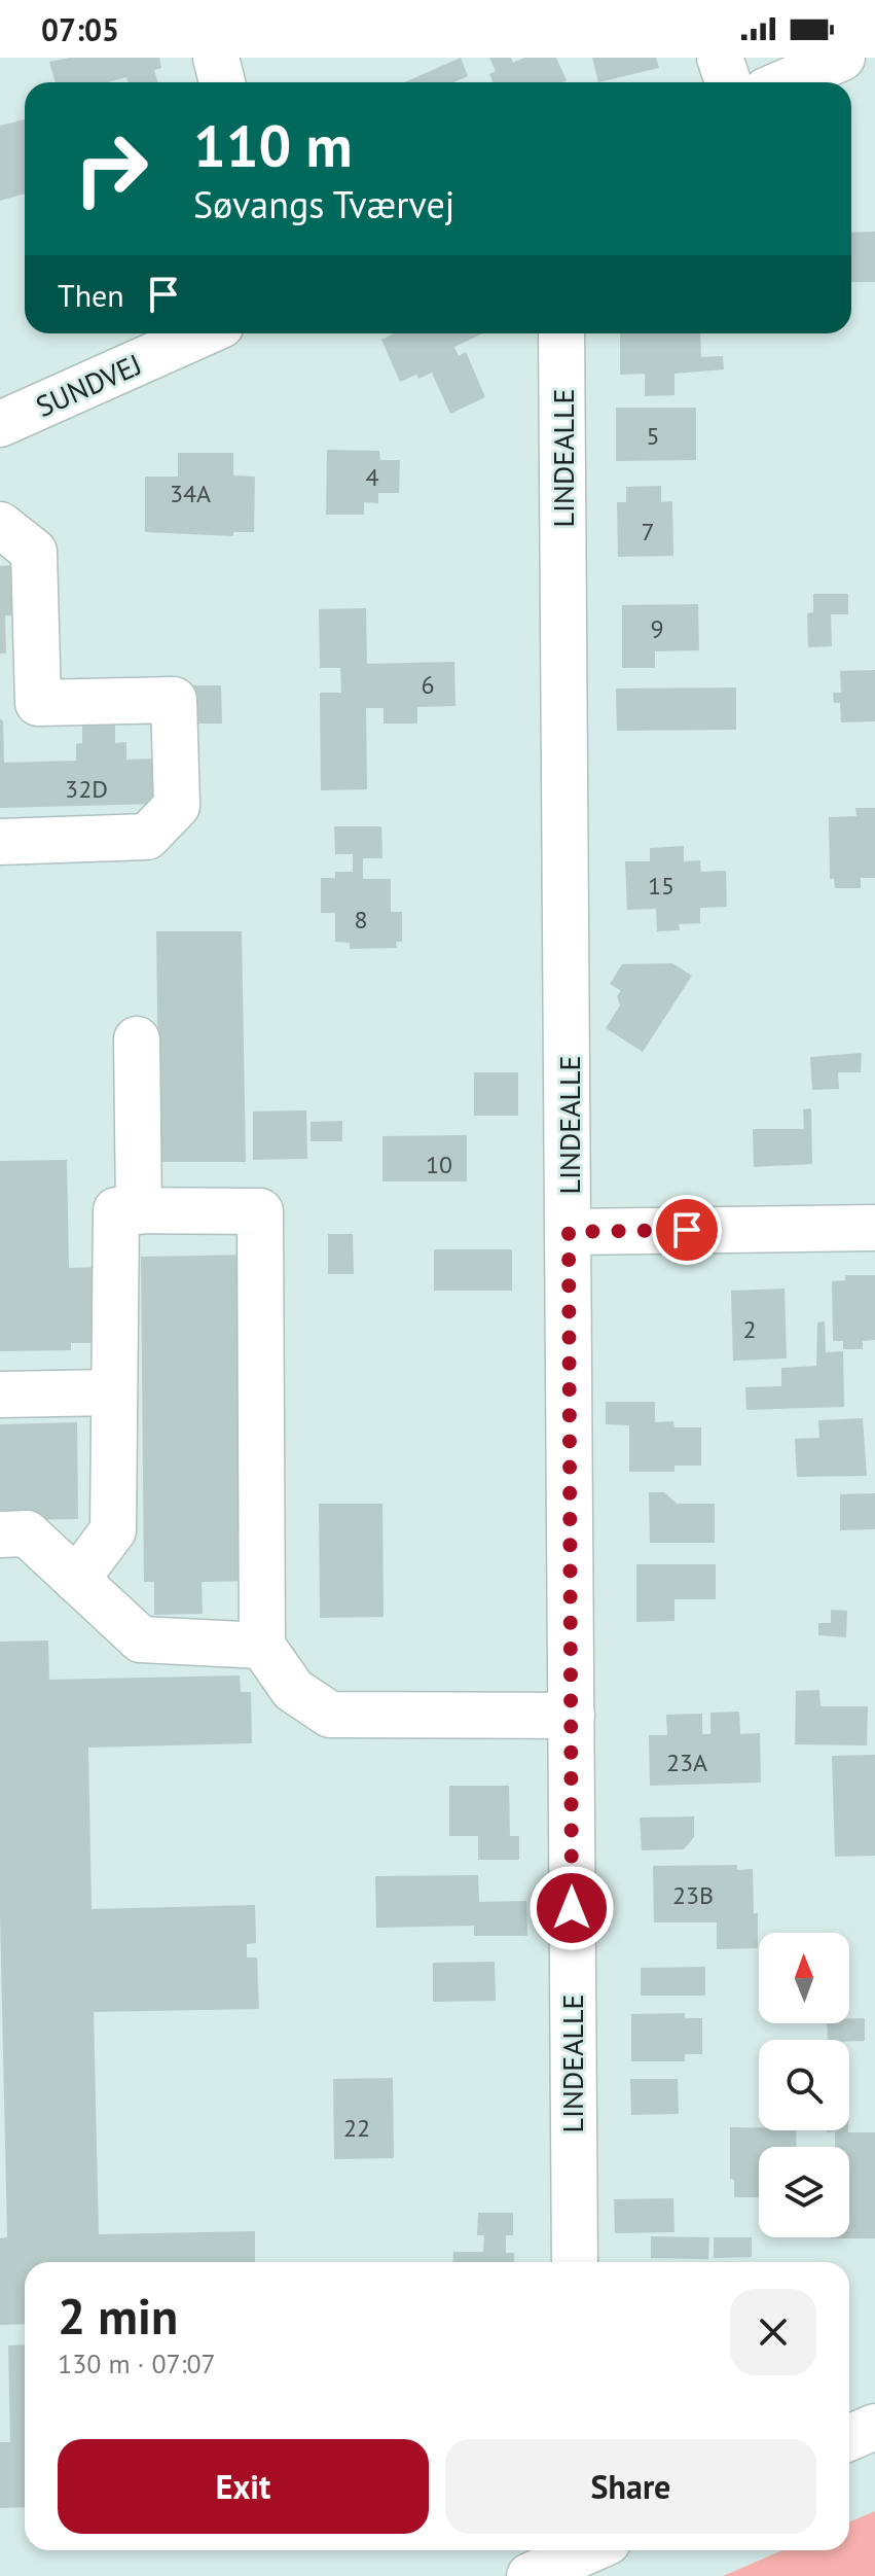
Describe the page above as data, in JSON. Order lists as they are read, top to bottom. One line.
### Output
{"streets":{"street":["SUNDVEJ","LINDEALLE"]},"house_numbers":["5","4","34A","7","9","6","32D","15","8","10","2","23A","23B","22"],"north":"top","page":{"status":"07:05","turn":["110 m","Søvangs Tværvej"],"then":"Then","heading":["2 min","130 m · 07:07"],"buttons":["Exit","Share"]}}
